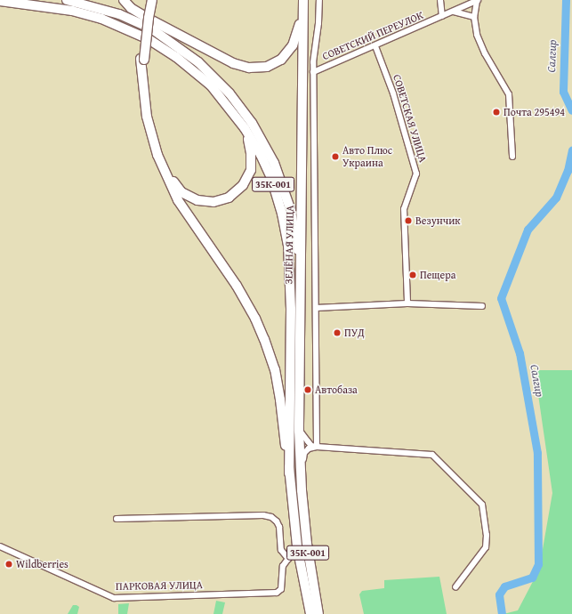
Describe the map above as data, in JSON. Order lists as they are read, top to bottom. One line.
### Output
{"streets":{"main road":["35К-001","ЗЕЛЁНАЯ УЛИЦА"],"street":["СОВЕТСКИЙ ПЕРЕУЛОК","СОВЕТСКАЯ УЛИЦА","ПАРКОВАЯ УЛИЦА"]},"crossings":[["СОВЕТСКИЙ ПЕРЕУЛОК","СОВЕТСКАЯ УЛИЦА"],["35К-001","ЗЕЛЁНАЯ УЛИЦА"],["35К-001","ПАРКОВАЯ УЛИЦА"]],"water":["Салгир"],"places":["Почта 295494","Авто Плюс Украина","Везунчик","Пещера","ПУД","Автобаза","Wildberries"]}
